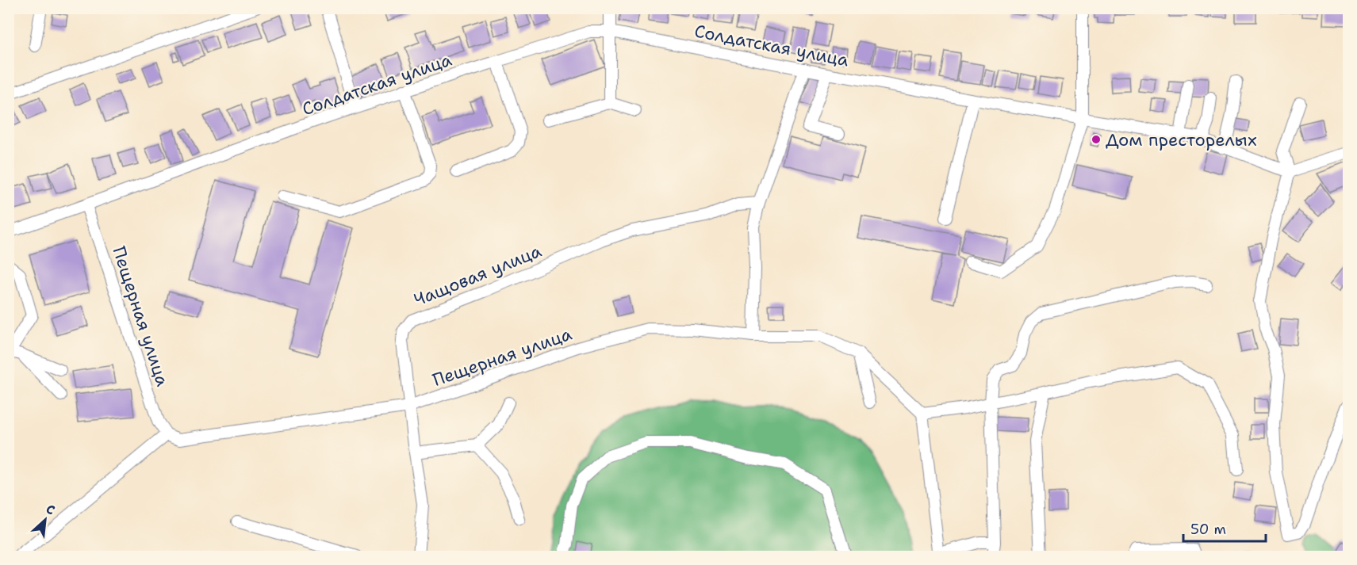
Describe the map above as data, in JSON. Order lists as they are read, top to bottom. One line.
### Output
{"streets":{"street":["Солдатская улица","Чащовая улица","Пещерная улица"]},"crossings":[["Солдатская улица","Пещерная улица"],["Чащовая улица","Пещерная улица"]],"places":["Дом престорелых"],"scale_bar":"50 m","north":"top right"}
